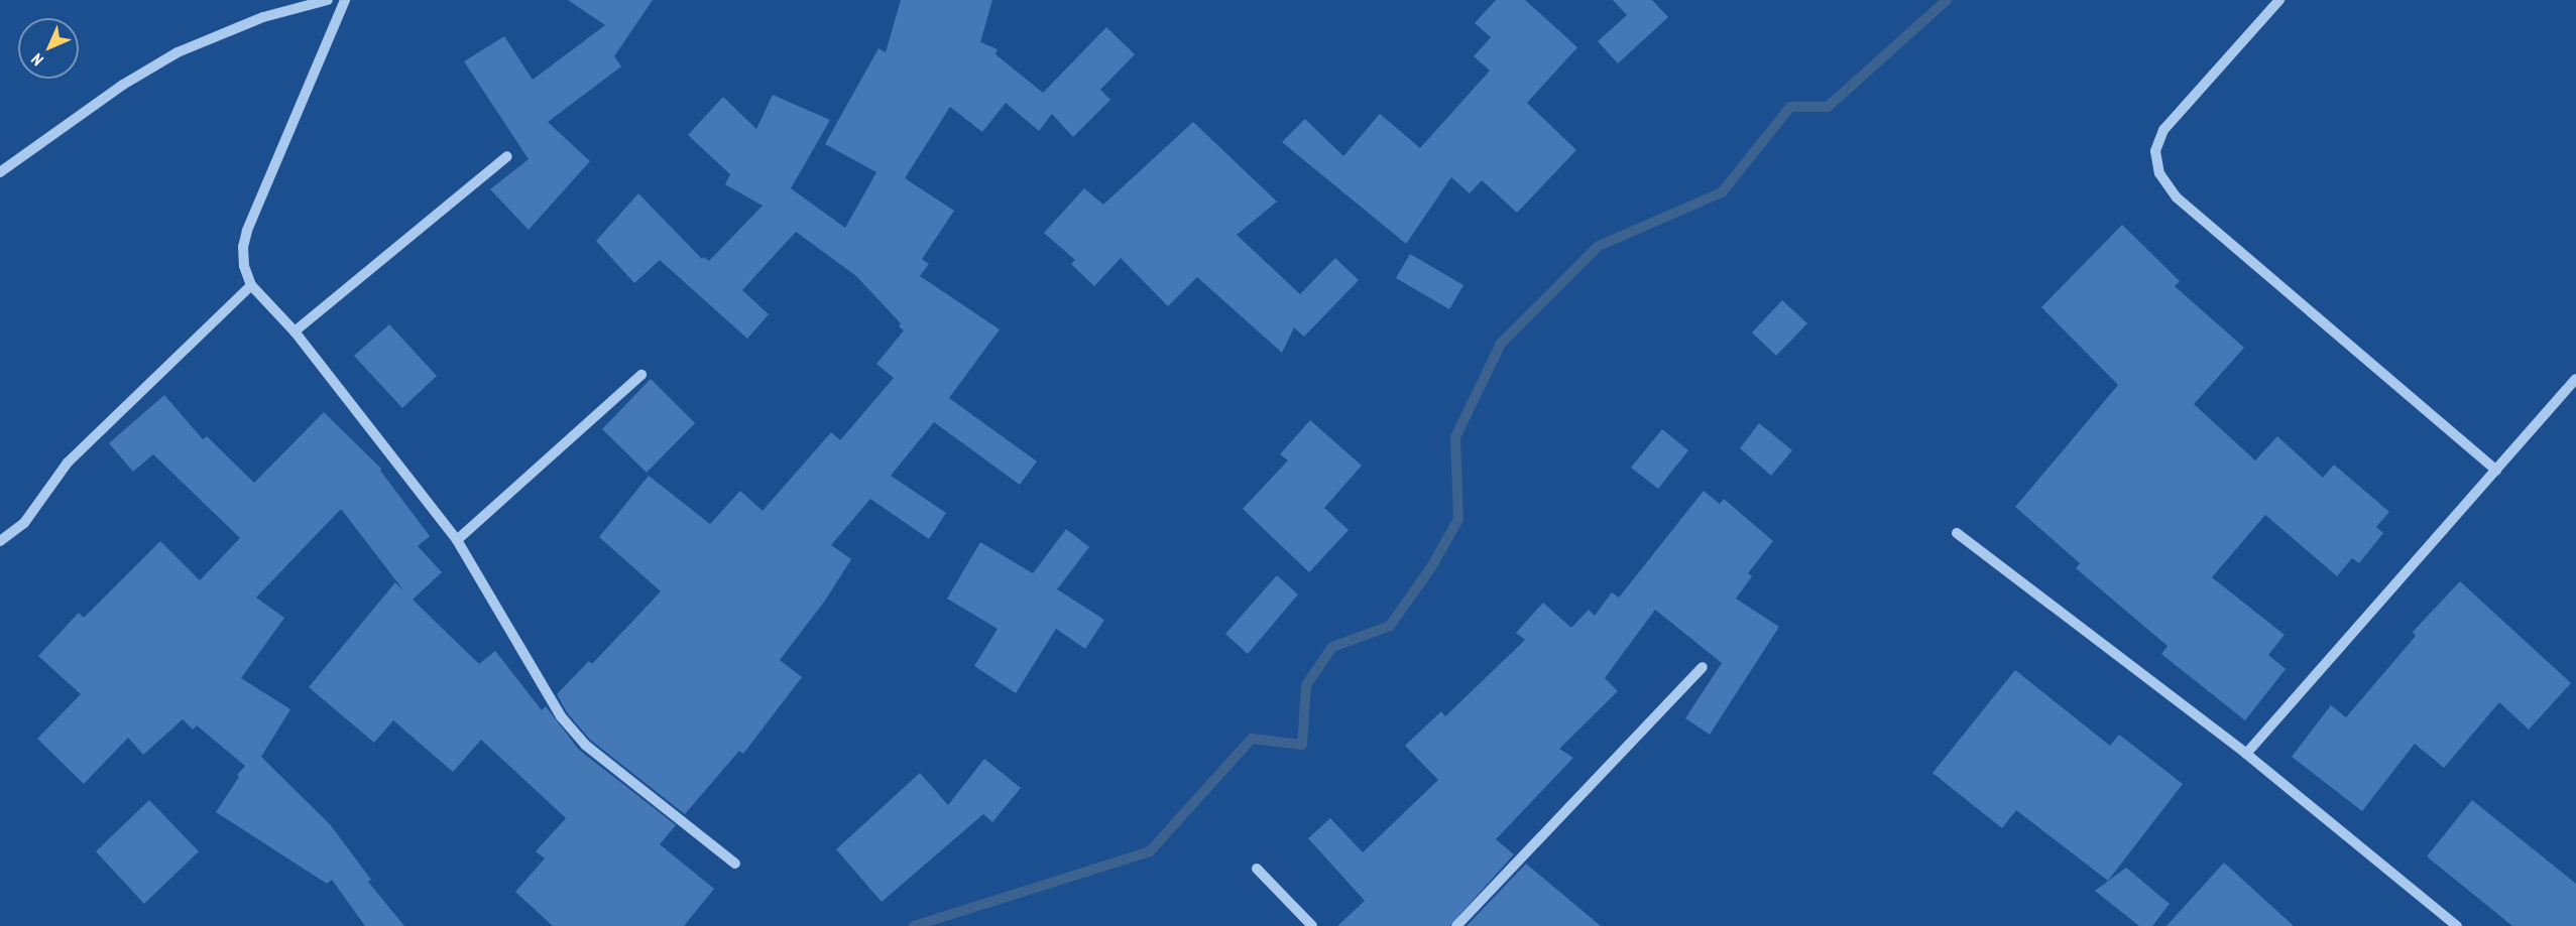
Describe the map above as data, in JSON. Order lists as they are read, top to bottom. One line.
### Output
{"north":"bottom left"}
